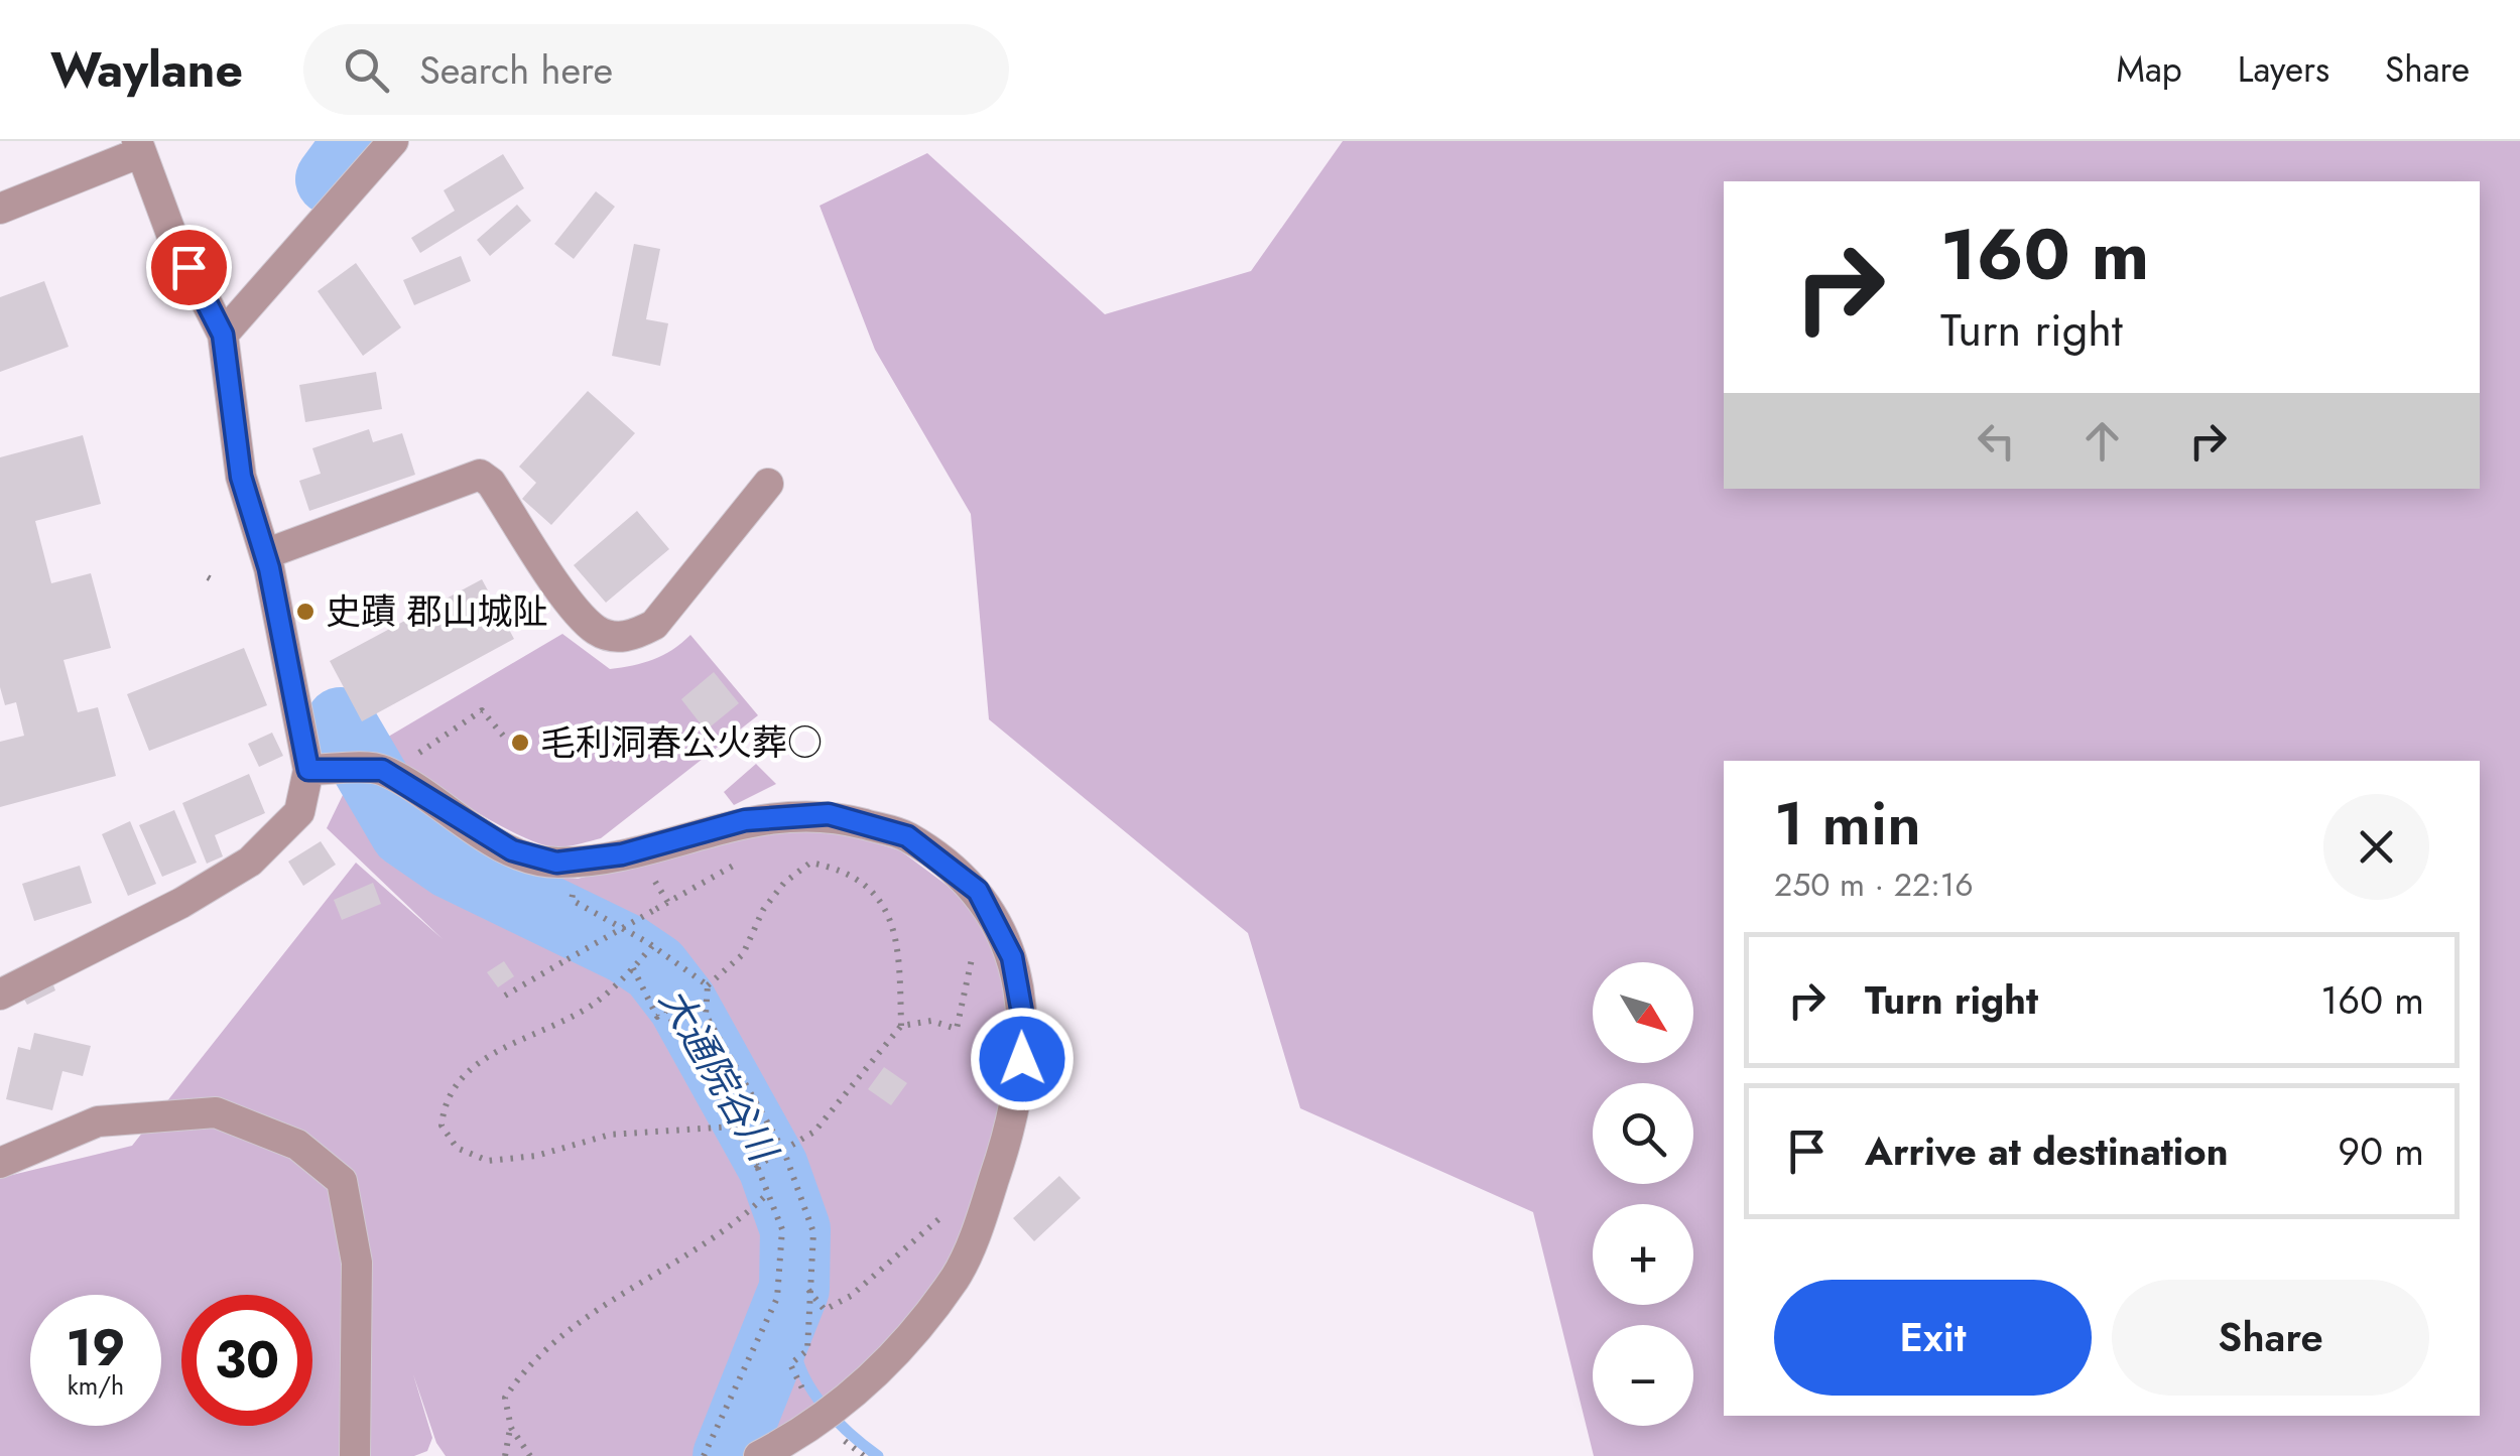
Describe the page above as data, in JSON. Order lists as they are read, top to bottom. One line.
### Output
{"water":["大通院谷川"],"places":["史蹟 郡山城阯","毛利洞春公火葬○"],"north":"bottom right","page":{"header":"Waylane","search":"Search here","nav":["Map","Layers","Share"],"turn":["160 m","Turn right"],"heading":["1 min","250 m · 22:16"],"list":[{"name":"Turn right","value":"160 m"},{"name":"Arrive at destination","value":"90 m"}],"map_buttons":["+","−"],"buttons":["Exit","Share"],"speed":"19 km/h","limit":"30"}}
